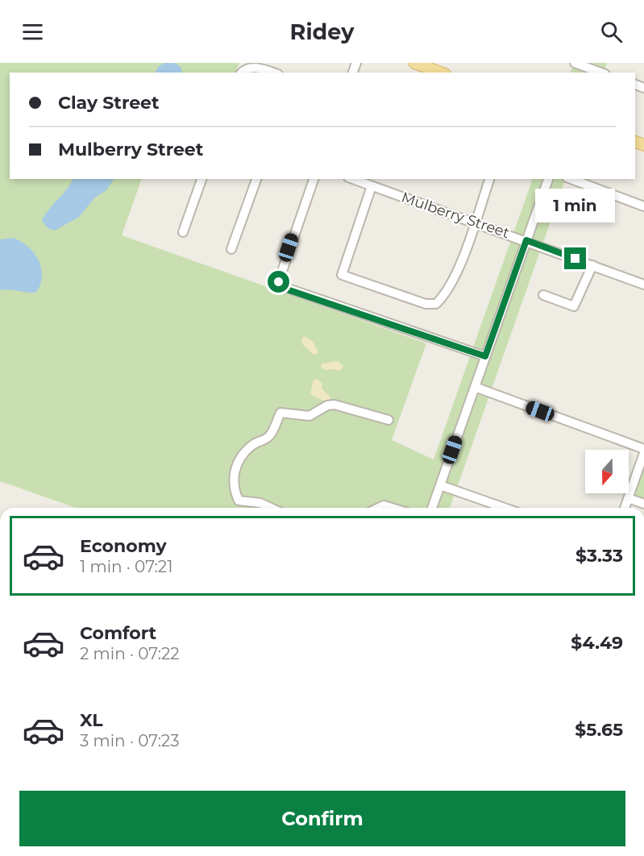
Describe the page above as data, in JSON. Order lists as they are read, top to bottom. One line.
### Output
{"streets":{"street":["Mulberry Street"]},"north":"bottom","page":{"header":"Ridey","banner":["Clay Street","Mulberry Street"],"bubble":"1 min","list":[{"name":"Economy","note":"1 min · 07:21","value":"$3.33"},{"name":"Comfort","note":"2 min · 07:22","value":"$4.49"},{"name":"XL","note":"3 min · 07:23","value":"$5.65"}],"buttons":"Confirm"}}
